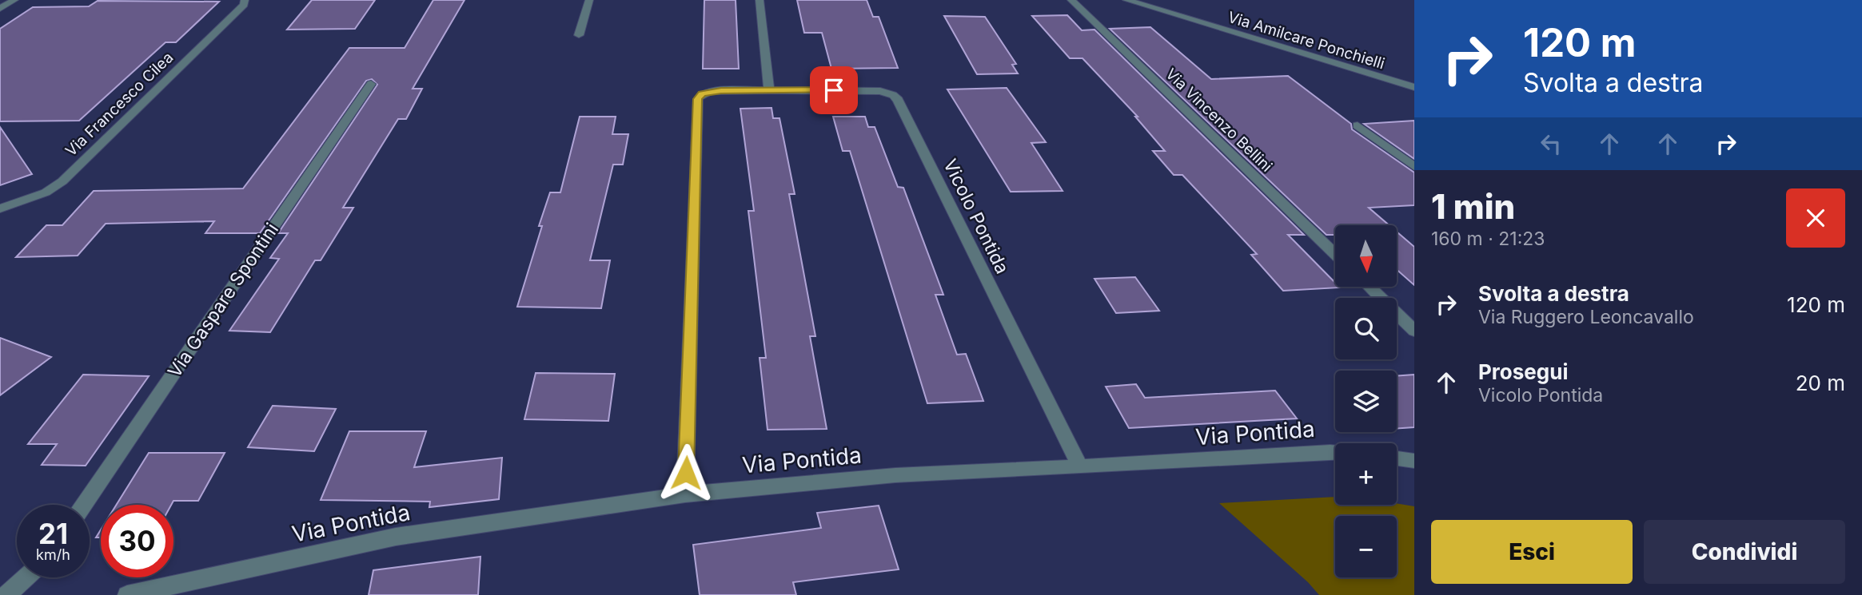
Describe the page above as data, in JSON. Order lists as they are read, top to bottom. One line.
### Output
{"streets":{"street":["Via Amilcare Ponchielli","Via Francesco Cilea","Via Vincenzo Bellini","Vicolo Pontida","Via Gaspare Spontini","Via Pontida"]},"crossings":[["Vicolo Pontida","Via Pontida"]],"north":"bottom","page":{"turn":["120 m","Svolta a destra"],"heading":["1 min","160 m · 21:23"],"map_buttons":["+","−"],"list":[{"name":"Svolta a destra","note":"Via Ruggero Leoncavallo","value":"120 m"},{"name":"Prosegui","note":"Vicolo Pontida","value":"20 m"}],"speed":"21 km/h","limit":"30","buttons":["Esci","Condividi"]}}
